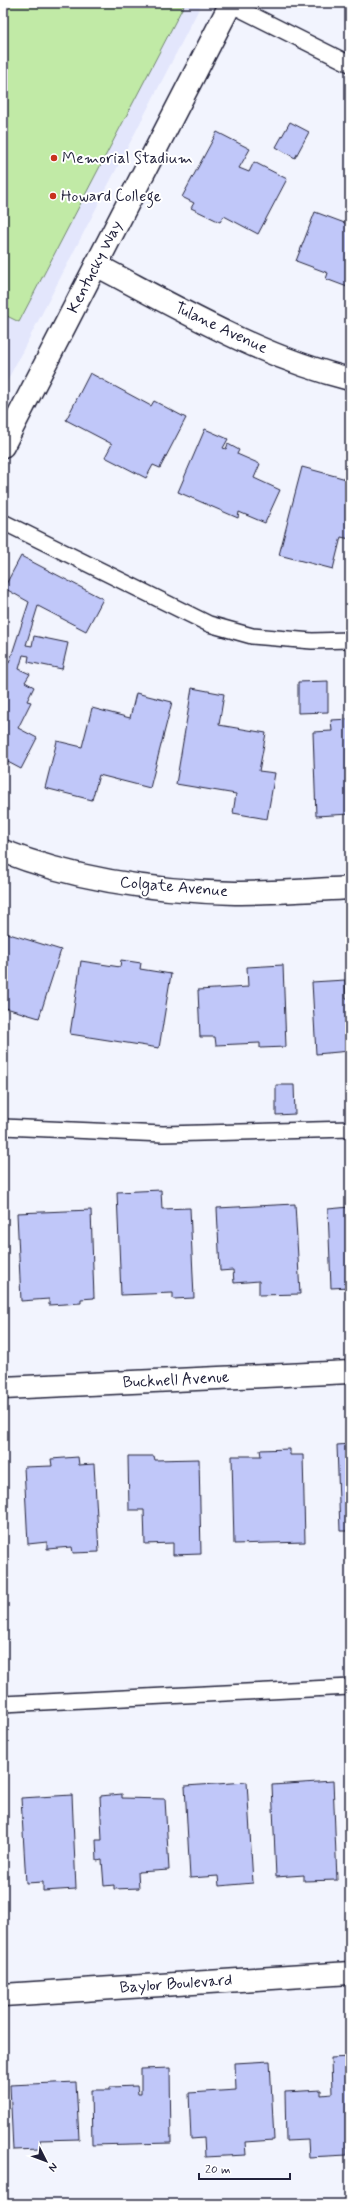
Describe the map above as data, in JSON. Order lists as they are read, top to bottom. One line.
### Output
{"streets":{"street":["Kentucky Way","Tulane Avenue","Colgate Avenue","Bucknell Avenue","Baylor Boulevard"]},"crossings":[["Kentucky Way","Tulane Avenue"]],"places":["Memorial Stadium","Howard College"],"scale_bar":"20 m","north":"bottom right"}
